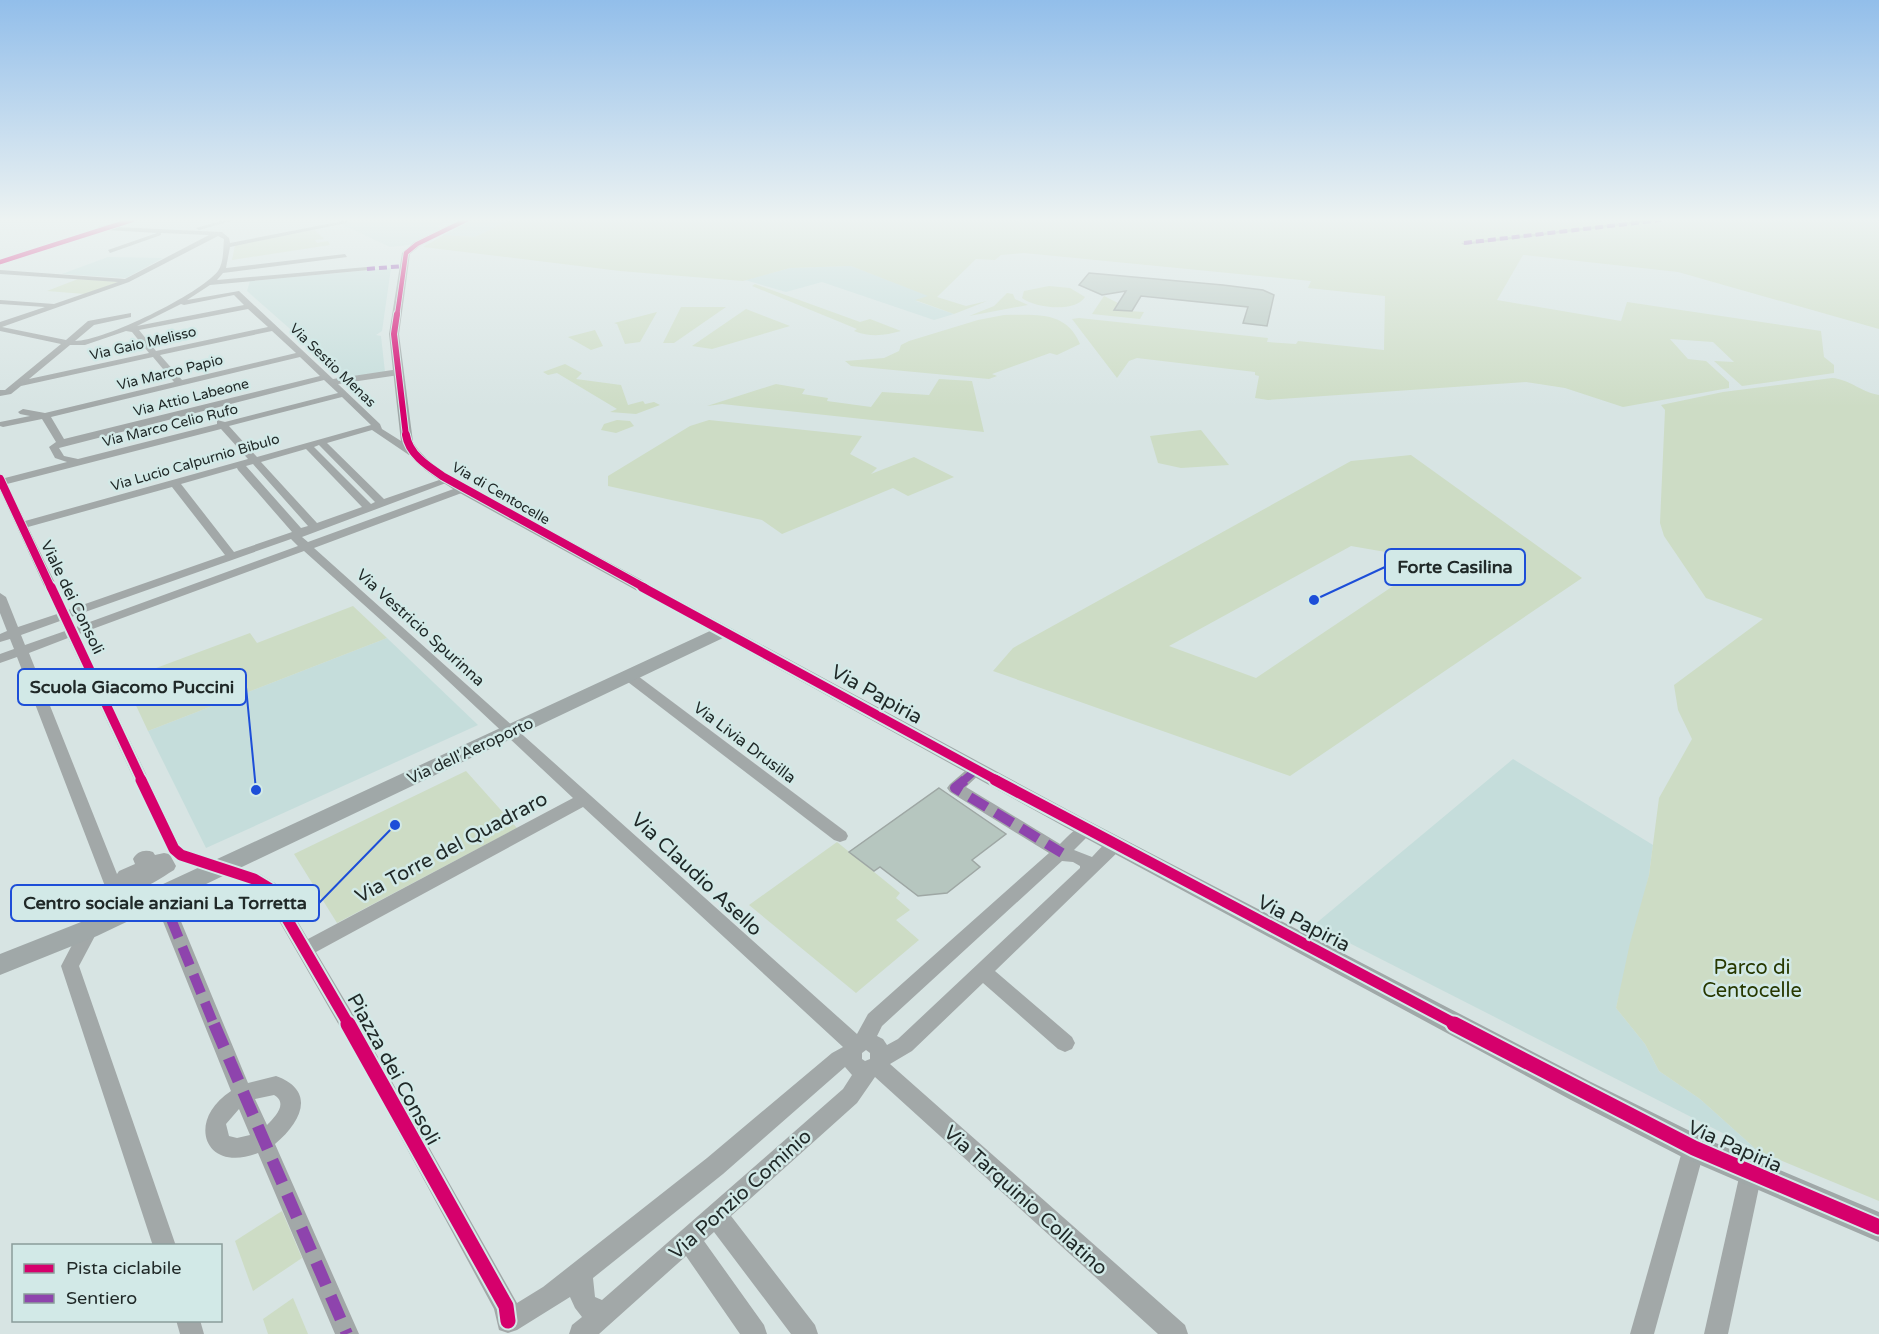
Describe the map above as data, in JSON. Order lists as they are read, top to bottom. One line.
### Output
{"streets":{"street":["Via Gaio Melisso","Via Sestio Menas","Via Marco Papio","Via Attio Labeone","Via Marco Celio Rufo","Via Lucio Calpurnio Bibulo","Via di Centocelle","Viale dei Consoli","Via Vestricio Spurinna","Via Papiria","Via Livia Drusilla","Via dell'Aeroporto","Via Torre del Quadraro","Via Claudio Asello","Piazza dei Consoli","Via Ponzio Cominio","Via Tarquinio Collatino"]},"crossings":[["Via Gaio Melisso","Via Sestio Menas"],["Via Sestio Menas","Via Marco Papio"],["Via Sestio Menas","Via Attio Labeone"],["Via Sestio Menas","Via Marco Celio Rufo"],["Via Sestio Menas","Via Lucio Calpurnio Bibulo"],["Via Sestio Menas","Via di Centocelle"],["Via Marco Celio Rufo","Viale dei Consoli"],["Via Lucio Calpurnio Bibulo","Viale dei Consoli"],["Via di Centocelle","Via Papiria"],["Via di Centocelle","Via dell'Aeroporto"],["Viale dei Consoli","Via dell'Aeroporto"],["Viale dei Consoli","Piazza dei Consoli"],["Via Vestricio Spurinna","Via dell'Aeroporto"],["Via Vestricio Spurinna","Via Claudio Asello"],["Via Papiria","Via dell'Aeroporto"],["Via Papiria","Via Ponzio Cominio"],["Via Livia Drusilla","Via dell'Aeroporto"],["Via dell'Aeroporto","Via Claudio Asello"],["Via dell'Aeroporto","Piazza dei Consoli"],["Via Torre del Quadraro","Via Claudio Asello"],["Via Torre del Quadraro","Piazza dei Consoli"],["Via Claudio Asello","Via Ponzio Cominio"],["Via Claudio Asello","Via Tarquinio Collatino"],["Piazza dei Consoli","Via Ponzio Cominio"],["Via Ponzio Cominio","Via Tarquinio Collatino"]],"parks":["Parco di Centocelle"],"places":["Forte Casilina","Scuola Giacomo Puccini","Centro sociale anziani La Torretta"],"legend":["Pista ciclabile","Sentiero"]}
